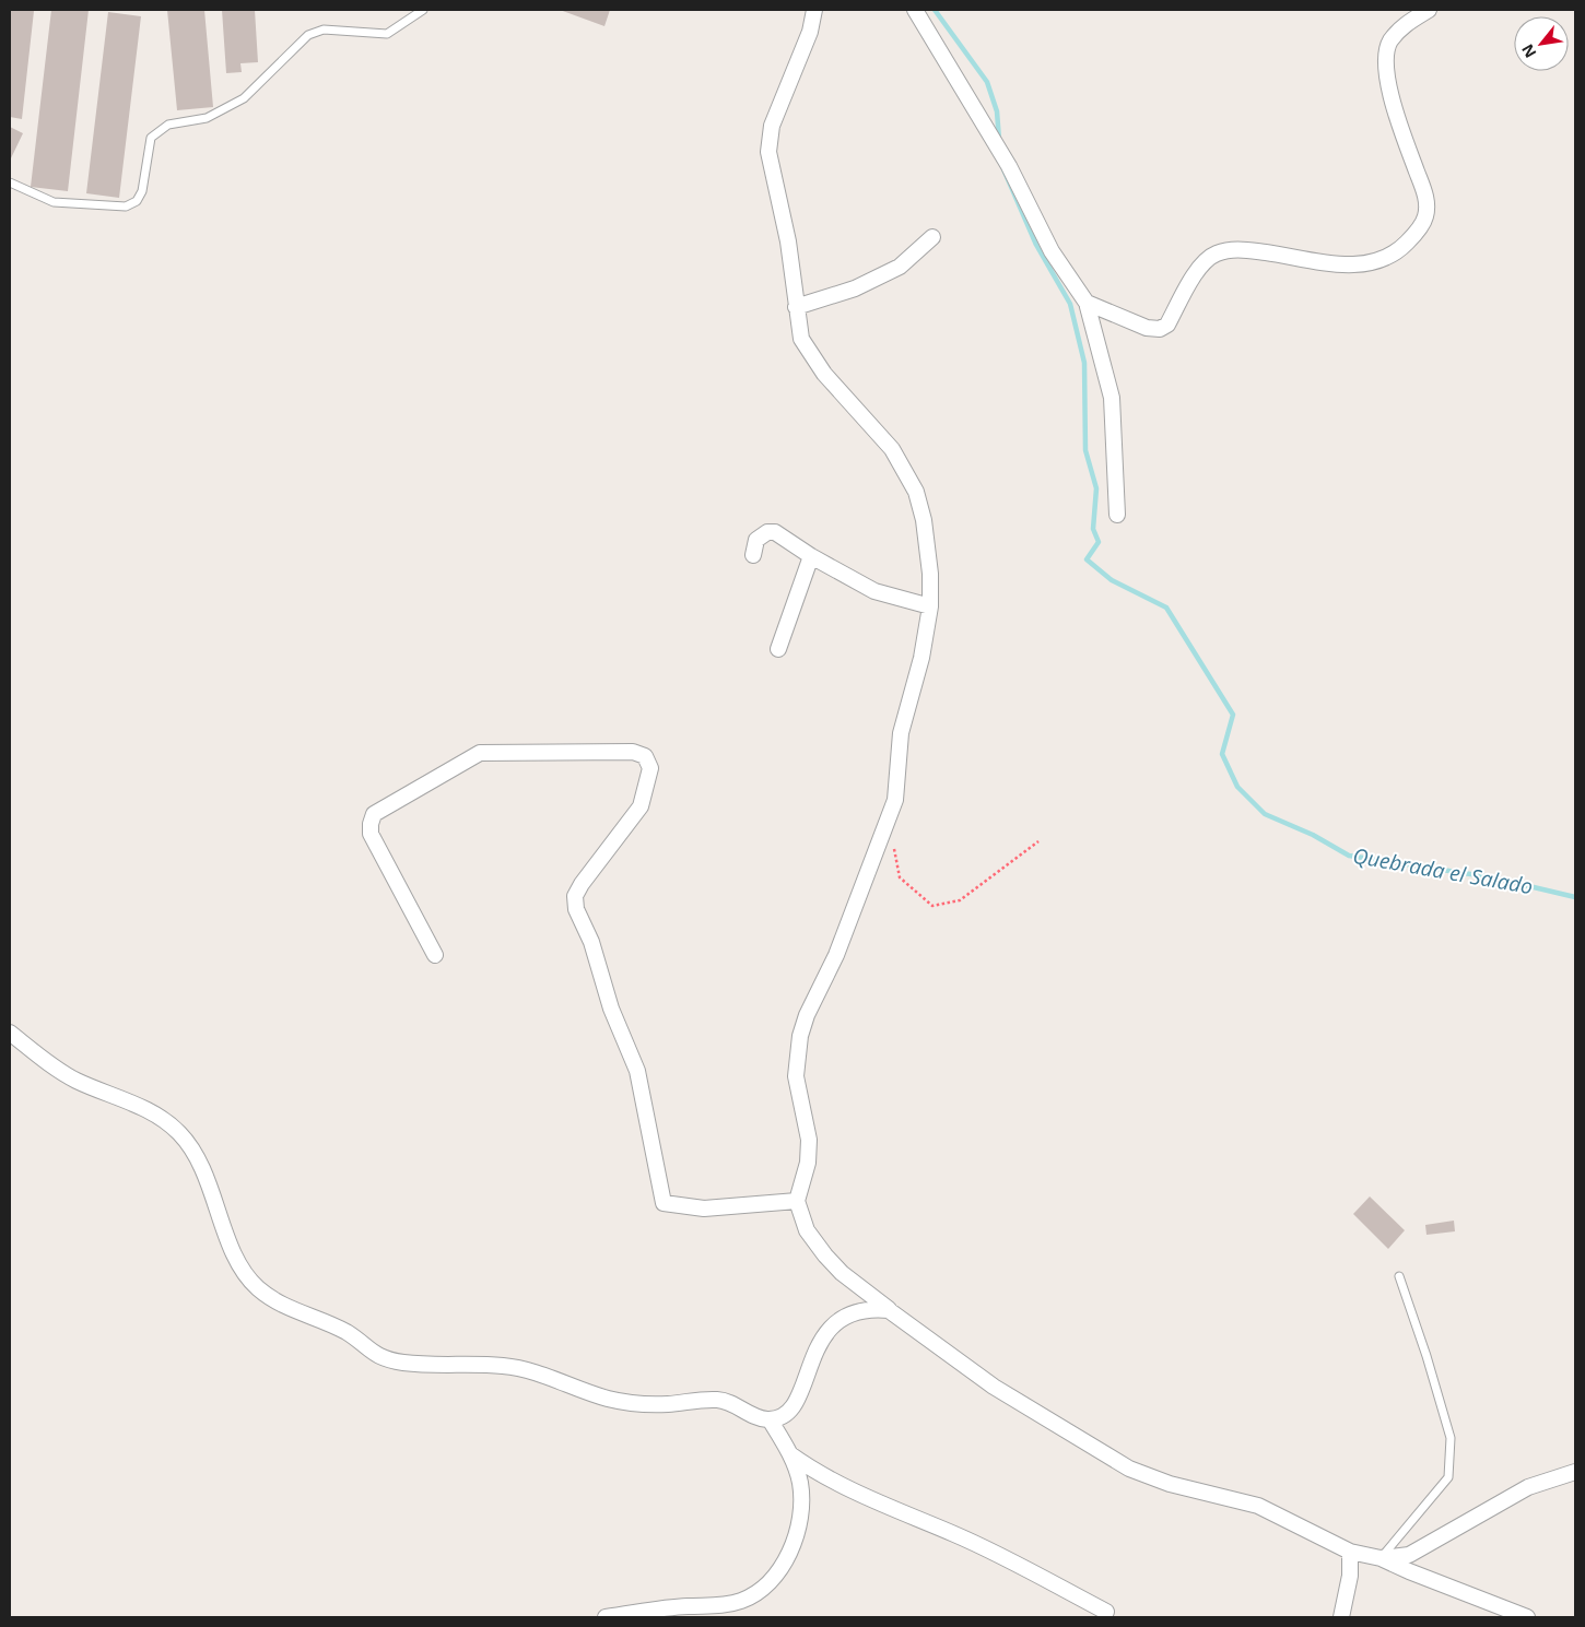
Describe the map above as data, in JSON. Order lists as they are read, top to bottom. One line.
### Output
{"water":["Quebrada el Salado"],"north":"bottom left"}
